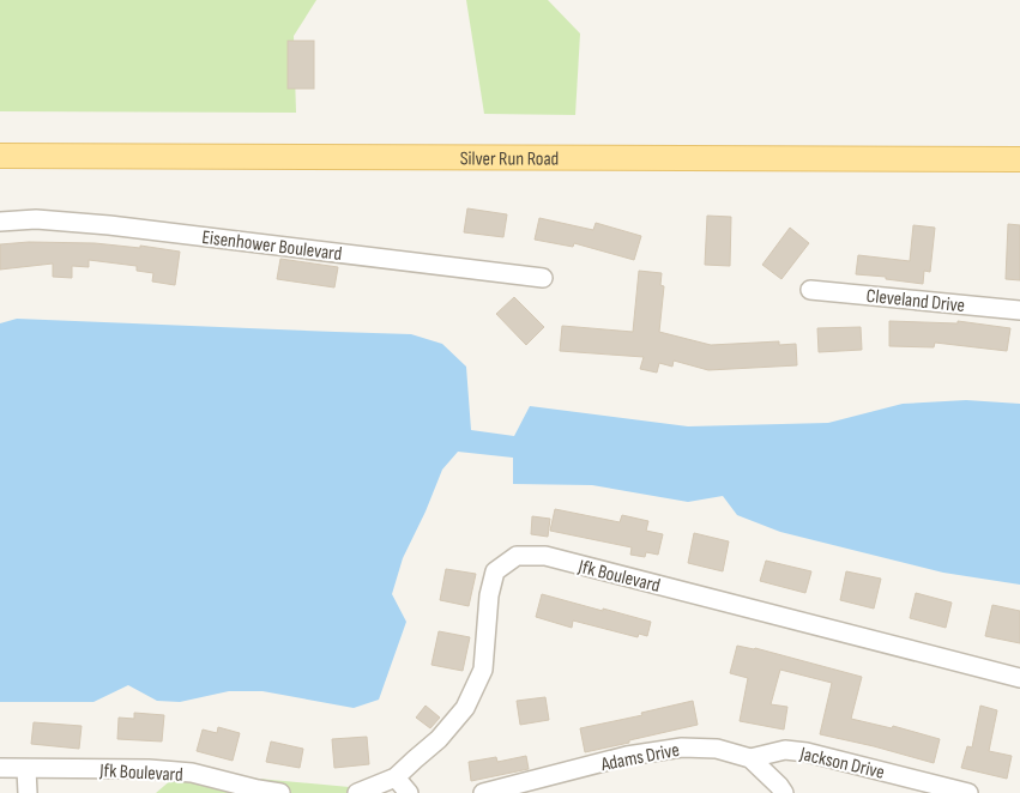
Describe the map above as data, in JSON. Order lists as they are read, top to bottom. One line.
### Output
{"streets":{"main road":["Silver Run Road"],"street":["Eisenhower Boulevard","Cleveland Drive","Jfk Boulevard","Adams Drive","Jackson Drive"]},"crossings":[["Adams Drive","Jackson Drive"]]}
